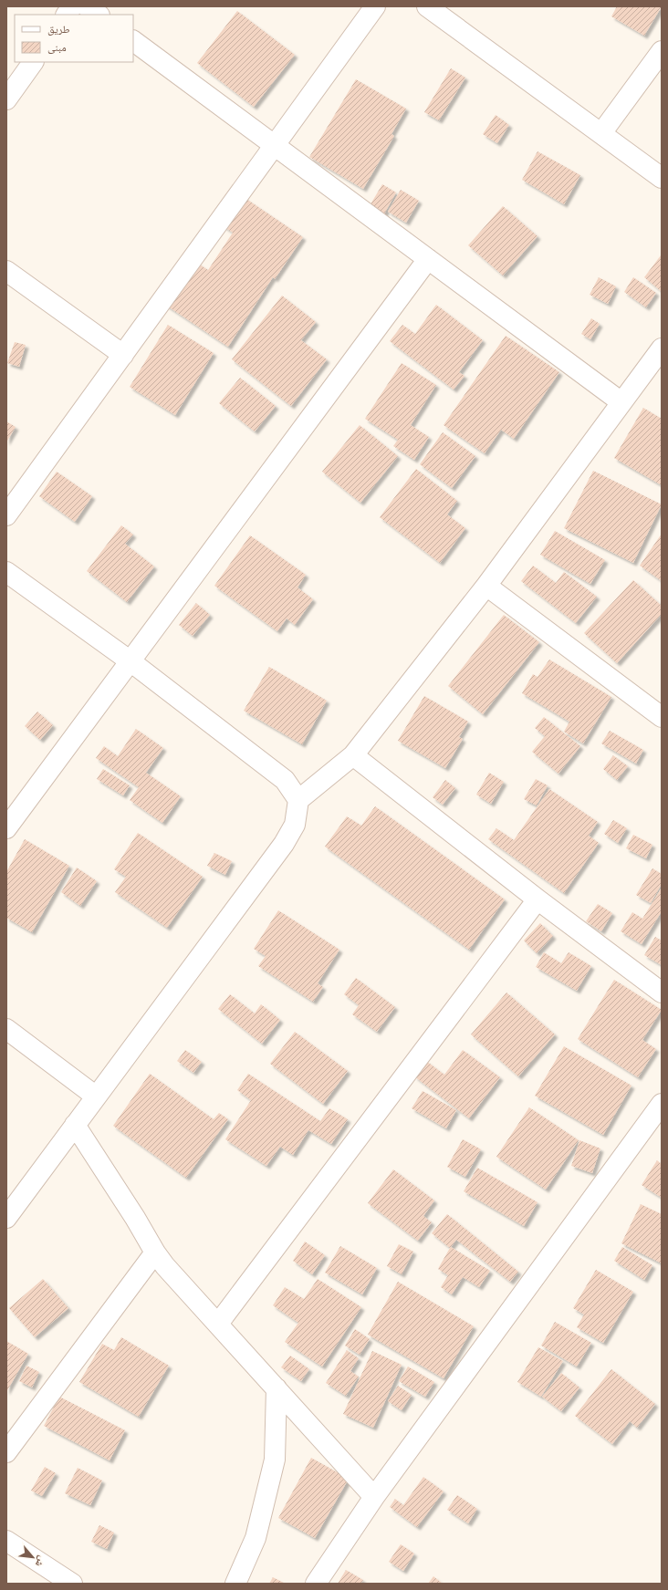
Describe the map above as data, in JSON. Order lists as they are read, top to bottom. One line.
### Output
{"legend":["طريق","مبنى"],"north":"bottom right"}
